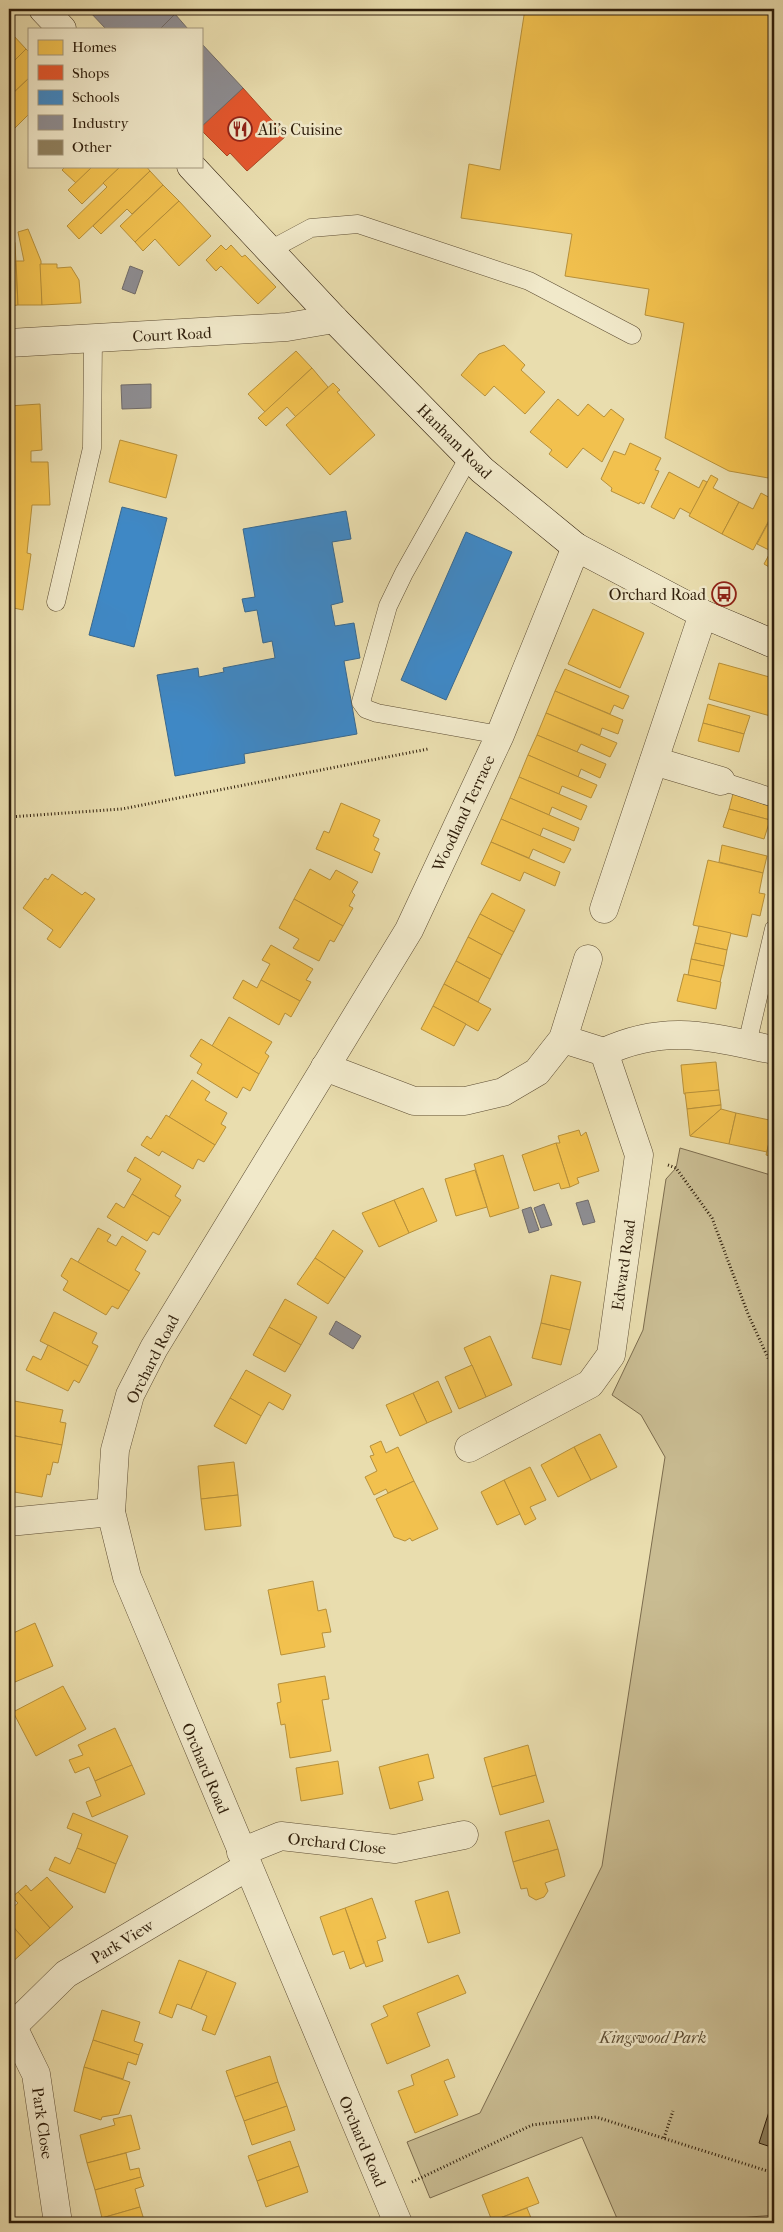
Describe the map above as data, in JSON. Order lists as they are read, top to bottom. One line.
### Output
{"streets":{"street":["Court Road","Hanham Road","Woodland Terrace","Edward Road","Orchard Road","Orchard Close","Park View","Park Close"]},"crossings":[["Court Road","Hanham Road"],["Hanham Road","Woodland Terrace"],["Woodland Terrace","Orchard Road"],["Orchard Road","Orchard Close"],["Orchard Road","Park View"],["Orchard Close","Park View"],["Park View","Park Close"]],"parks":["Kingswood Park"],"places":{"restaurant":["Ali's Cuisine"],"bus stop":["Orchard Road"]},"legend":["Homes","Shops","Schools","Industry","Other"]}
